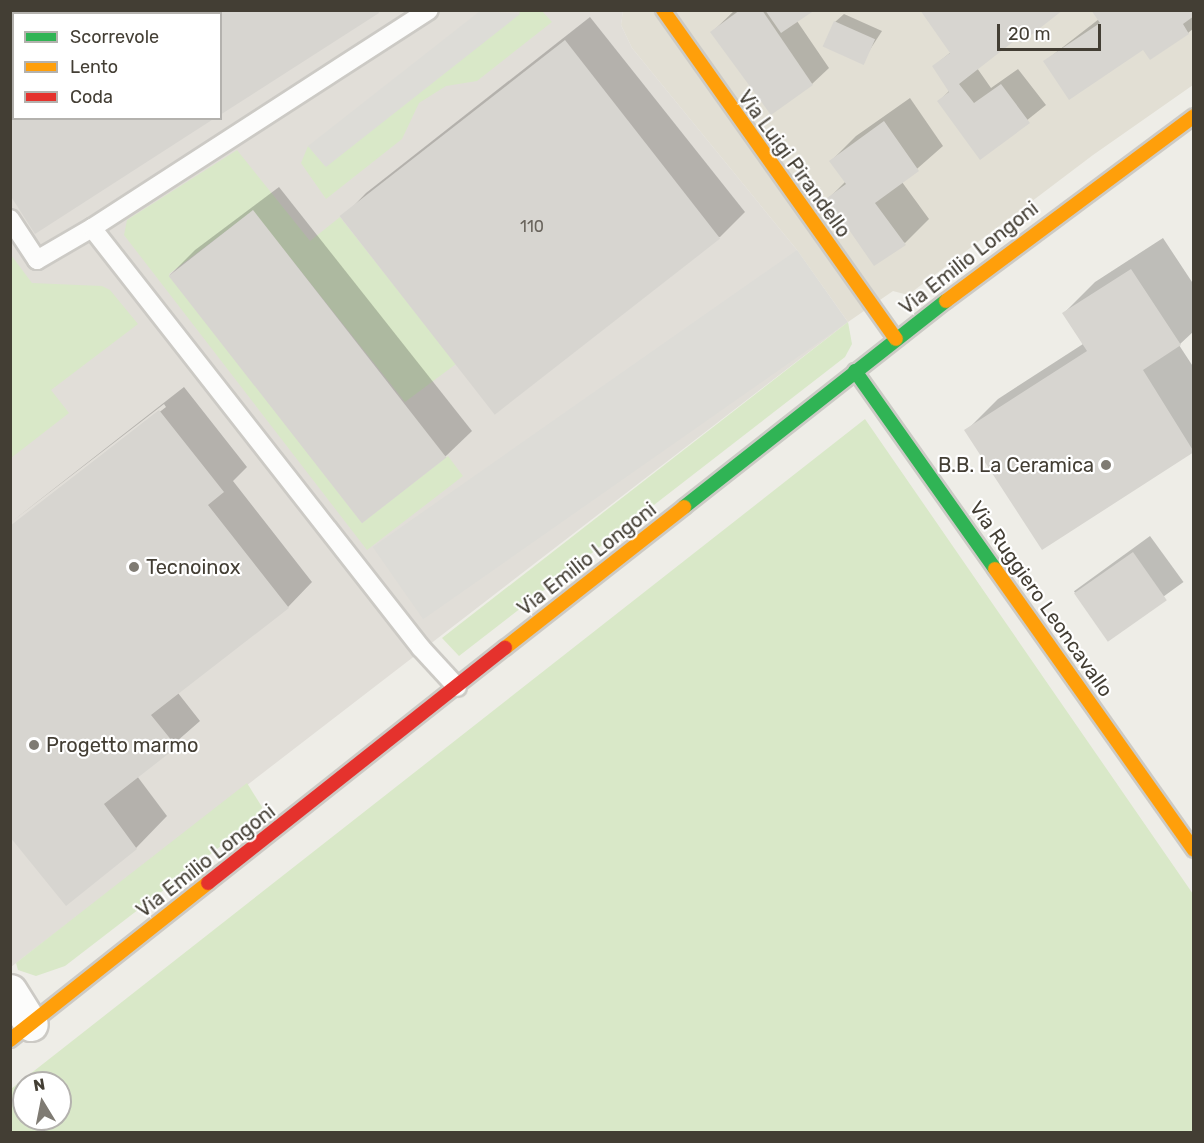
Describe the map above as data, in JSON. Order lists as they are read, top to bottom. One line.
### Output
{"streets":{"street":["Via Luigi Pirandello","Via Emilio Longoni","Via Ruggiero Leoncavallo"]},"crossings":[["Via Luigi Pirandello","Via Emilio Longoni"],["Via Emilio Longoni","Via Ruggiero Leoncavallo"]],"places":["B.B. La Ceramica","Tecnoinox","Progetto marmo"],"house_numbers":["110"],"legend":["Scorrevole","Lento","Coda"],"scale_bar":"20 m","north":"top"}
